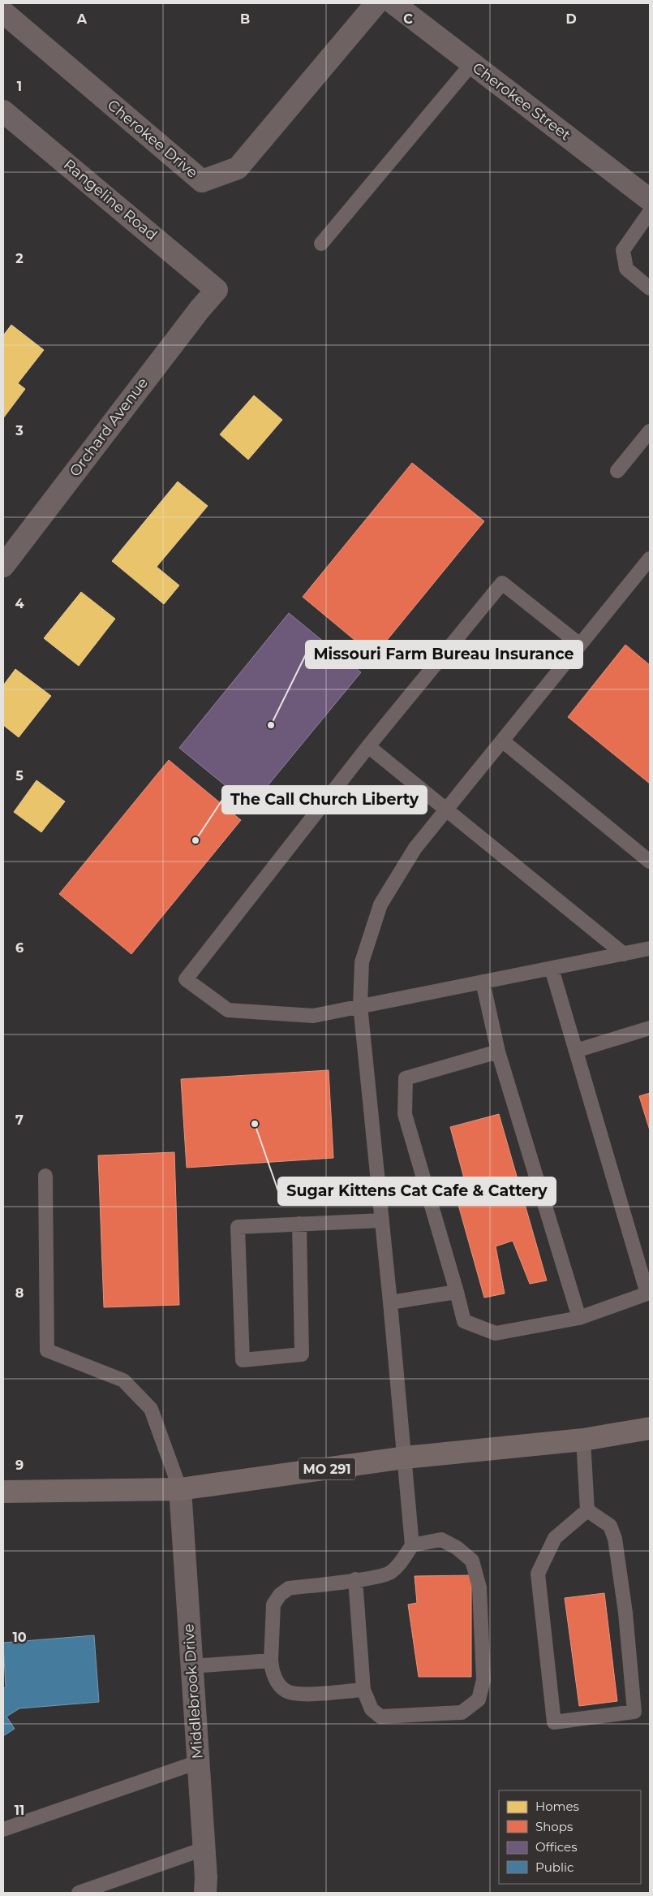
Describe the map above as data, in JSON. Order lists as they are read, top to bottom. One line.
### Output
{"streets":{"highway":["MO 291"],"street":["Cherokee Street","Cherokee Drive","Rangeline Road","Orchard Avenue","Middlebrook Drive"]},"crossings":[["Rangeline Road","Orchard Avenue"],["MO 291","Middlebrook Drive"]],"places":["Missouri Farm Bureau Insurance","The Call Church Liberty","Sugar Kittens Cat Cafe & Cattery"],"legend":["Homes","Shops","Offices","Public"],"grid":{"columns":["A","B","C","D"],"rows":["1","2","3","4","5","6","7","8","9","10","11"]}}
